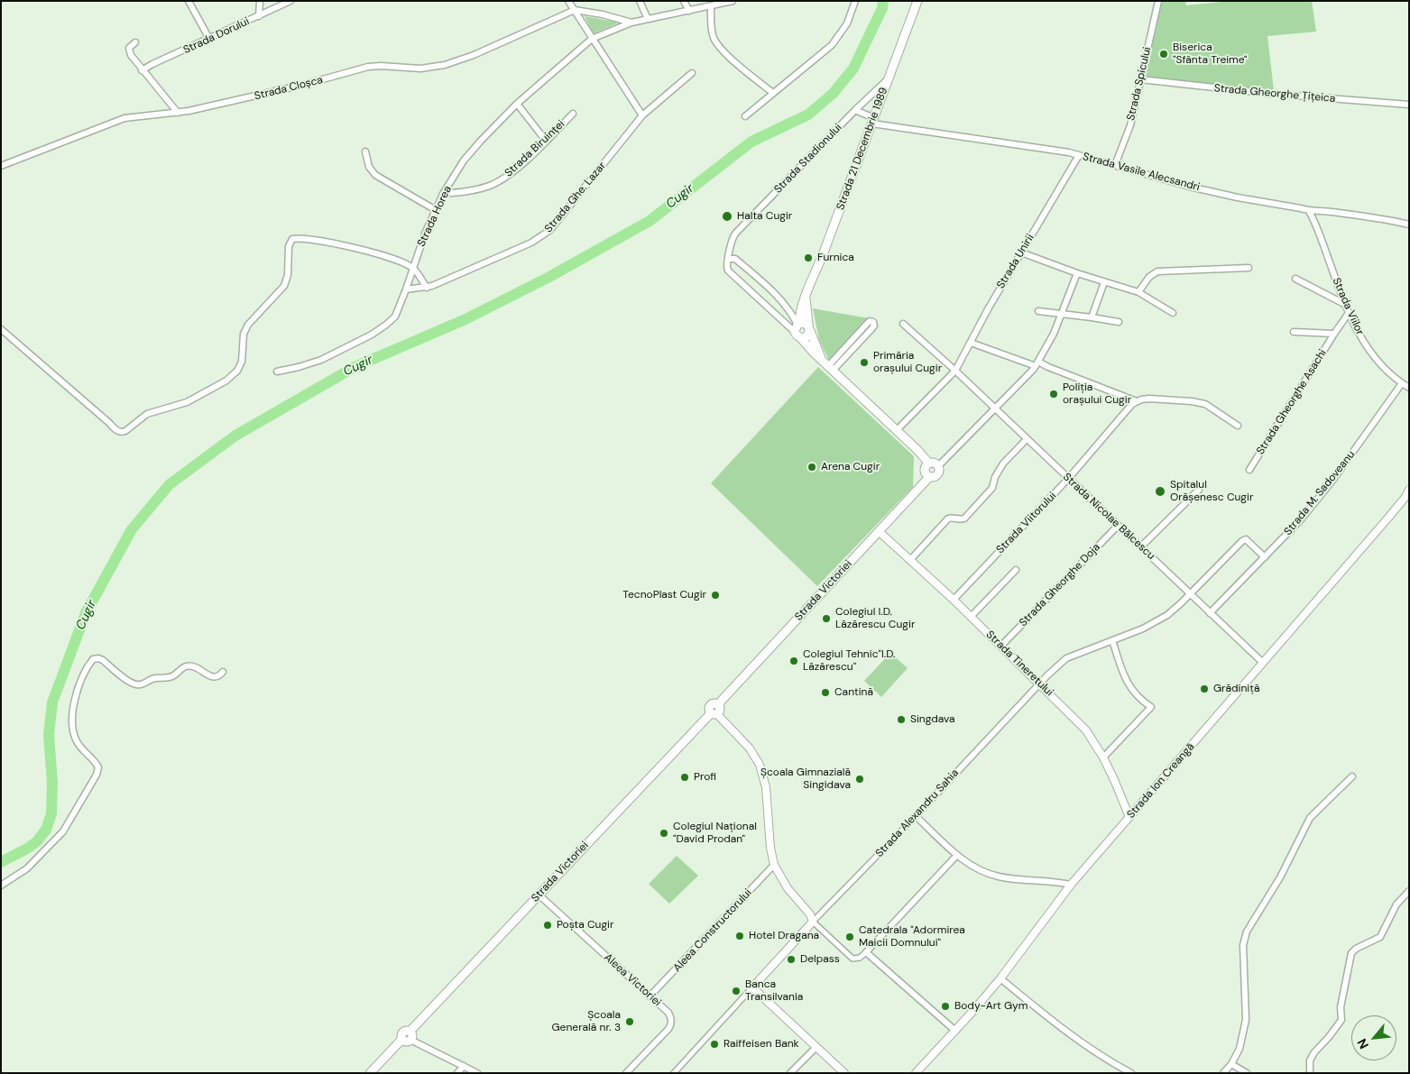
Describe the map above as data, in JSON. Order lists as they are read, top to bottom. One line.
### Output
{"streets":{"main road":["Strada 21 Decembrie 1989","Strada Victoriei"],"street":["Strada Dorului","Strada Spicului","Strada Cloșca","Strada Gheorghe Țițeica","Strada Biruinței","Strada Stadionului","Strada Vasile Alecsandri","Strada Ghe. Lazar","Strada Horea","Strada Unirii","Strada Viilor","Strada Gheorghe Asachi","Strada M. Sadoveanu","Strada Nicolae Bălcescu","Strada Viitorului","Strada Gheorghe Doja","Strada Tineretului","Strada Ion Creangă","Strada Alexandru Sahia","Aleea Constructorului","Aleea Victoriei"]},"crossings":[["Strada Spicului","Strada Gheorghe Țițeica"],["Strada Spicului","Strada Vasile Alecsandri"],["Strada Biruinței","Strada Horea"],["Strada 21 Decembrie 1989","Strada Stadionului"],["Strada 21 Decembrie 1989","Strada Vasile Alecsandri"],["Strada Vasile Alecsandri","Strada Unirii"],["Strada Vasile Alecsandri","Strada Viilor"],["Strada Ghe. Lazar","Strada Horea"],["Strada Unirii","Strada Nicolae Bălcescu"],["Strada Viilor","Strada Gheorghe Asachi"],["Strada Viilor","Strada M. Sadoveanu"],["Strada M. Sadoveanu","Strada Nicolae Bălcescu"],["Strada M. Sadoveanu","Strada Alexandru Sahia"],["Strada Nicolae Bălcescu","Strada Viitorului"],["Strada Nicolae Bălcescu","Strada Gheorghe Doja"],["Strada Nicolae Bălcescu","Strada Ion Creangă"],["Strada Nicolae Bălcescu","Strada Alexandru Sahia"],["Strada Viitorului","Strada Tineretului"],["Strada Gheorghe Doja","Strada Tineretului"],["Strada Victoriei","Strada Tineretului"],["Strada Victoriei","Aleea Victoriei"],["Strada Tineretului","Strada Ion Creangă"],["Strada Tineretului","Strada Alexandru Sahia"],["Aleea Constructorului","Aleea Victoriei"]],"water":["Cugir"],"places":["Biserica \"Sfânta Treime\"","Halta Cugir","Furnica","Primăria orașului Cugir","Poliția orașului Cugir","Arena Cugir","Spitalul Orășenesc Cugir","TecnoPlast Cugir","Colegiul I.D. Lăzărescu Cugir","Colegiul Tehnic\"I.D. Lăzărescu\"","Grădiniță","Cantină","Singdava","Profi","Școala Gimnazială Singidava","Colegiul Național \"David Prodan\"","Poșta Cugir","Hotel Dragana","Catedrala \"Adormirea Maicii Domnului\"","Delpass","Banca Transilvania","Body-Art Gym","Școala Generală nr. 3","Raiffeisen Bank"],"north":"bottom left"}
